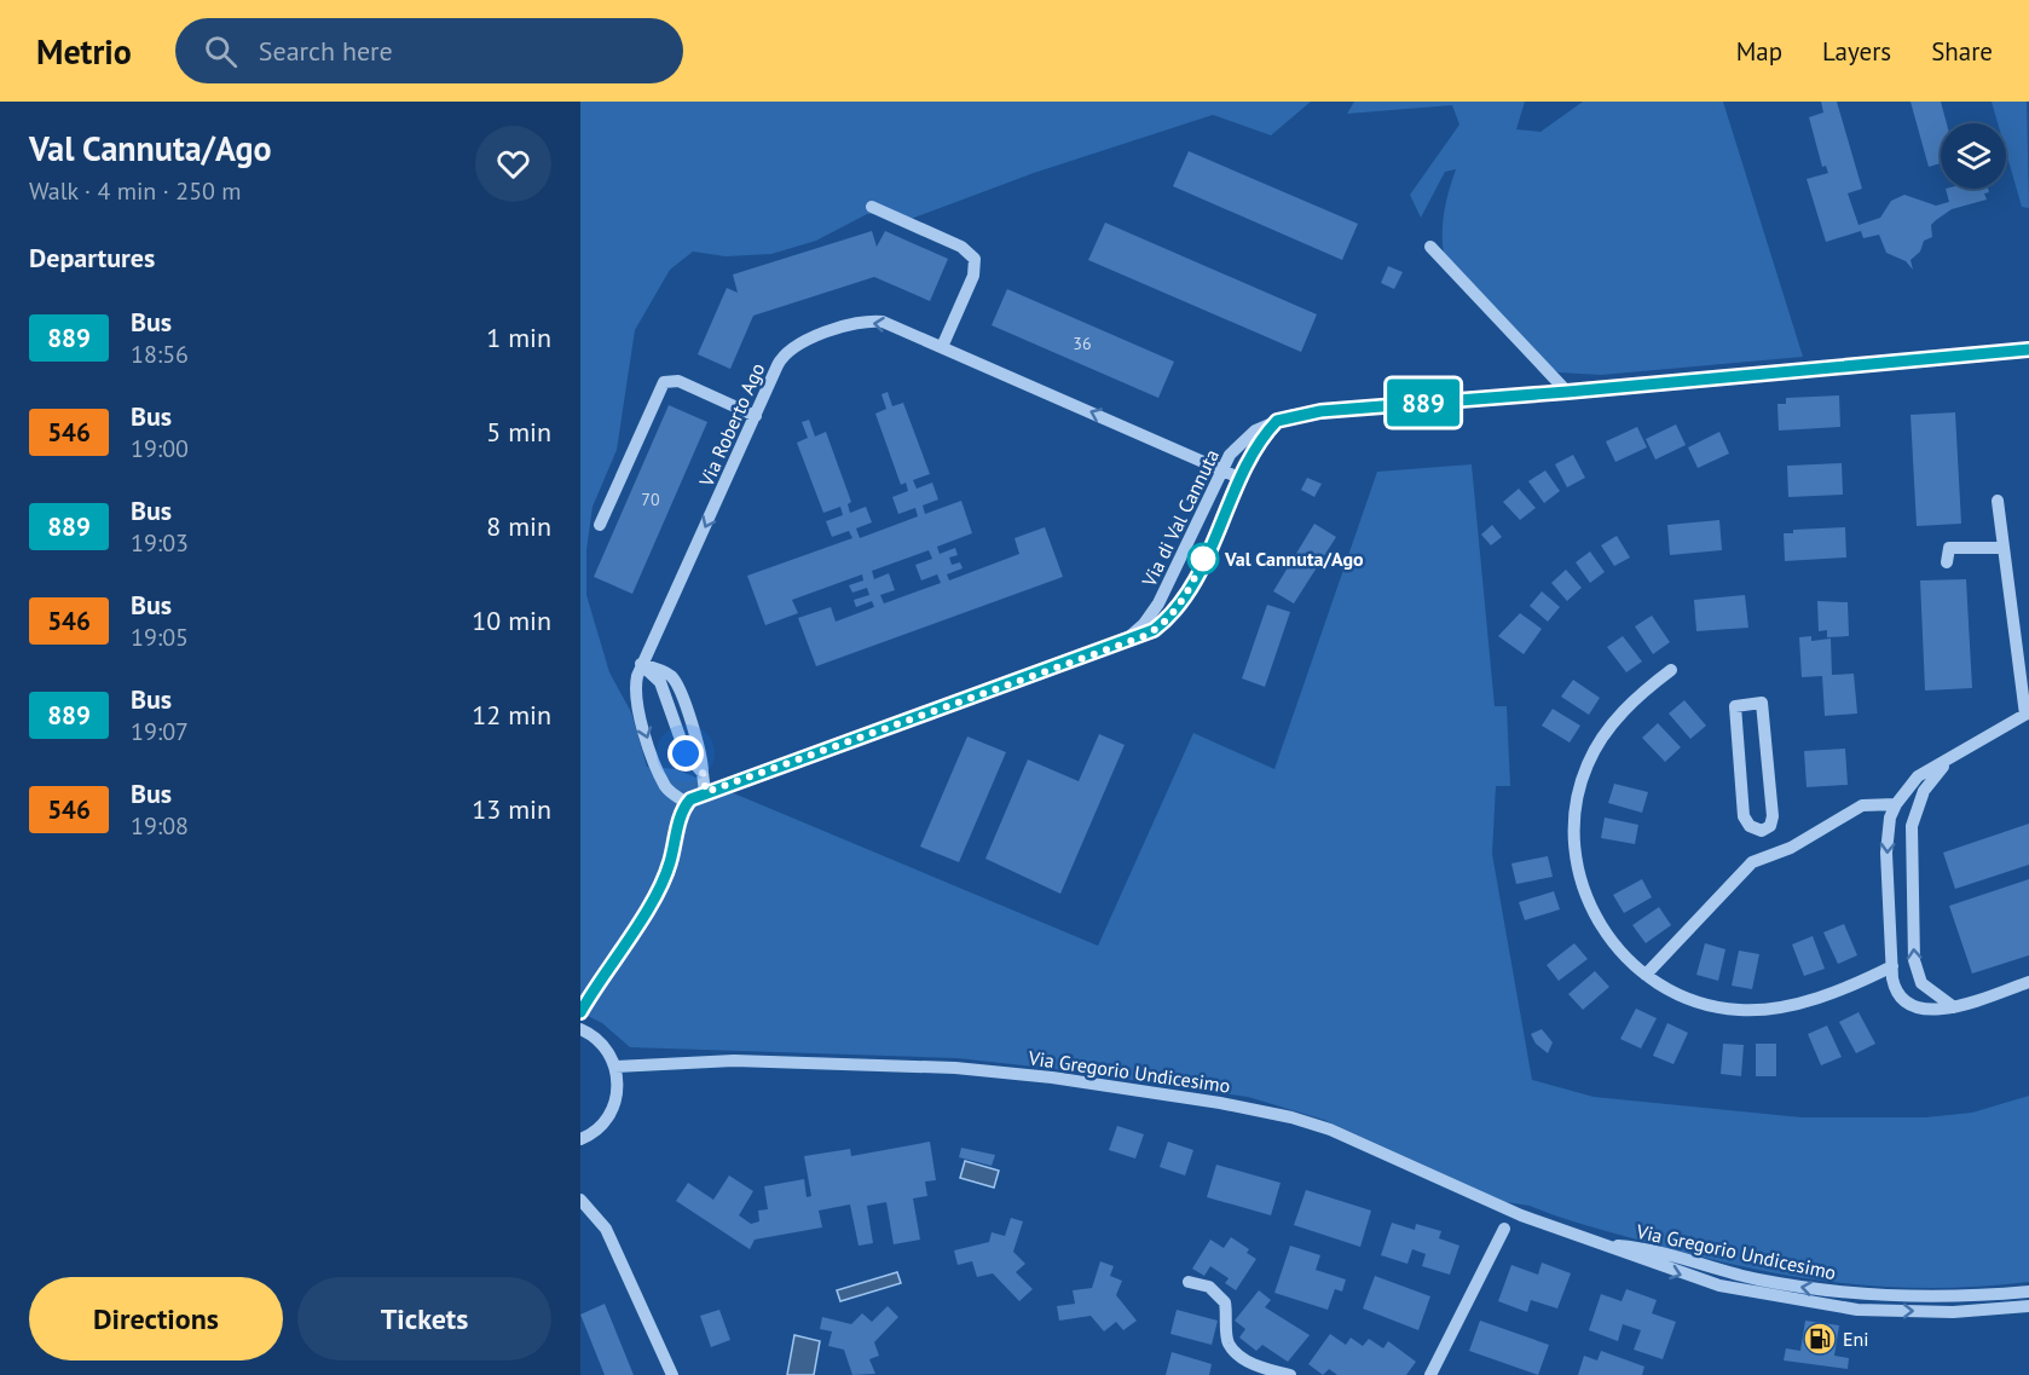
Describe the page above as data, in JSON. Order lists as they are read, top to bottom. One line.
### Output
{"streets":{"street":["Via Roberto Ago","Via di Val Cannuta","Via Gregorio Undicesimo"]},"crossings":[["Via Roberto Ago","Via di Val Cannuta"]],"places":{"other":["Val Cannuta/Ago"],"fuel station":["Eni"]},"lines":["bus line 889"],"house_numbers":["36","70"],"page":{"header":"Metrio","search":"Search here","nav":["Map","Layers","Share"],"heading":[["Val Cannuta/Ago","Walk · 4 min · 250 m"],"Departures"],"on_map":"889","list":[{"mark":"889","name":"Bus","note":"18:56","value":"1 min"},{"mark":"546","name":"Bus","note":"19:00","value":"5 min"},{"mark":"889","name":"Bus","note":"19:03","value":"8 min"},{"mark":"546","name":"Bus","note":"19:05","value":"10 min"},{"mark":"889","name":"Bus","note":"19:07","value":"12 min"},{"mark":"546","name":"Bus","note":"19:08","value":"13 min"}],"buttons":["Directions","Tickets"]}}
